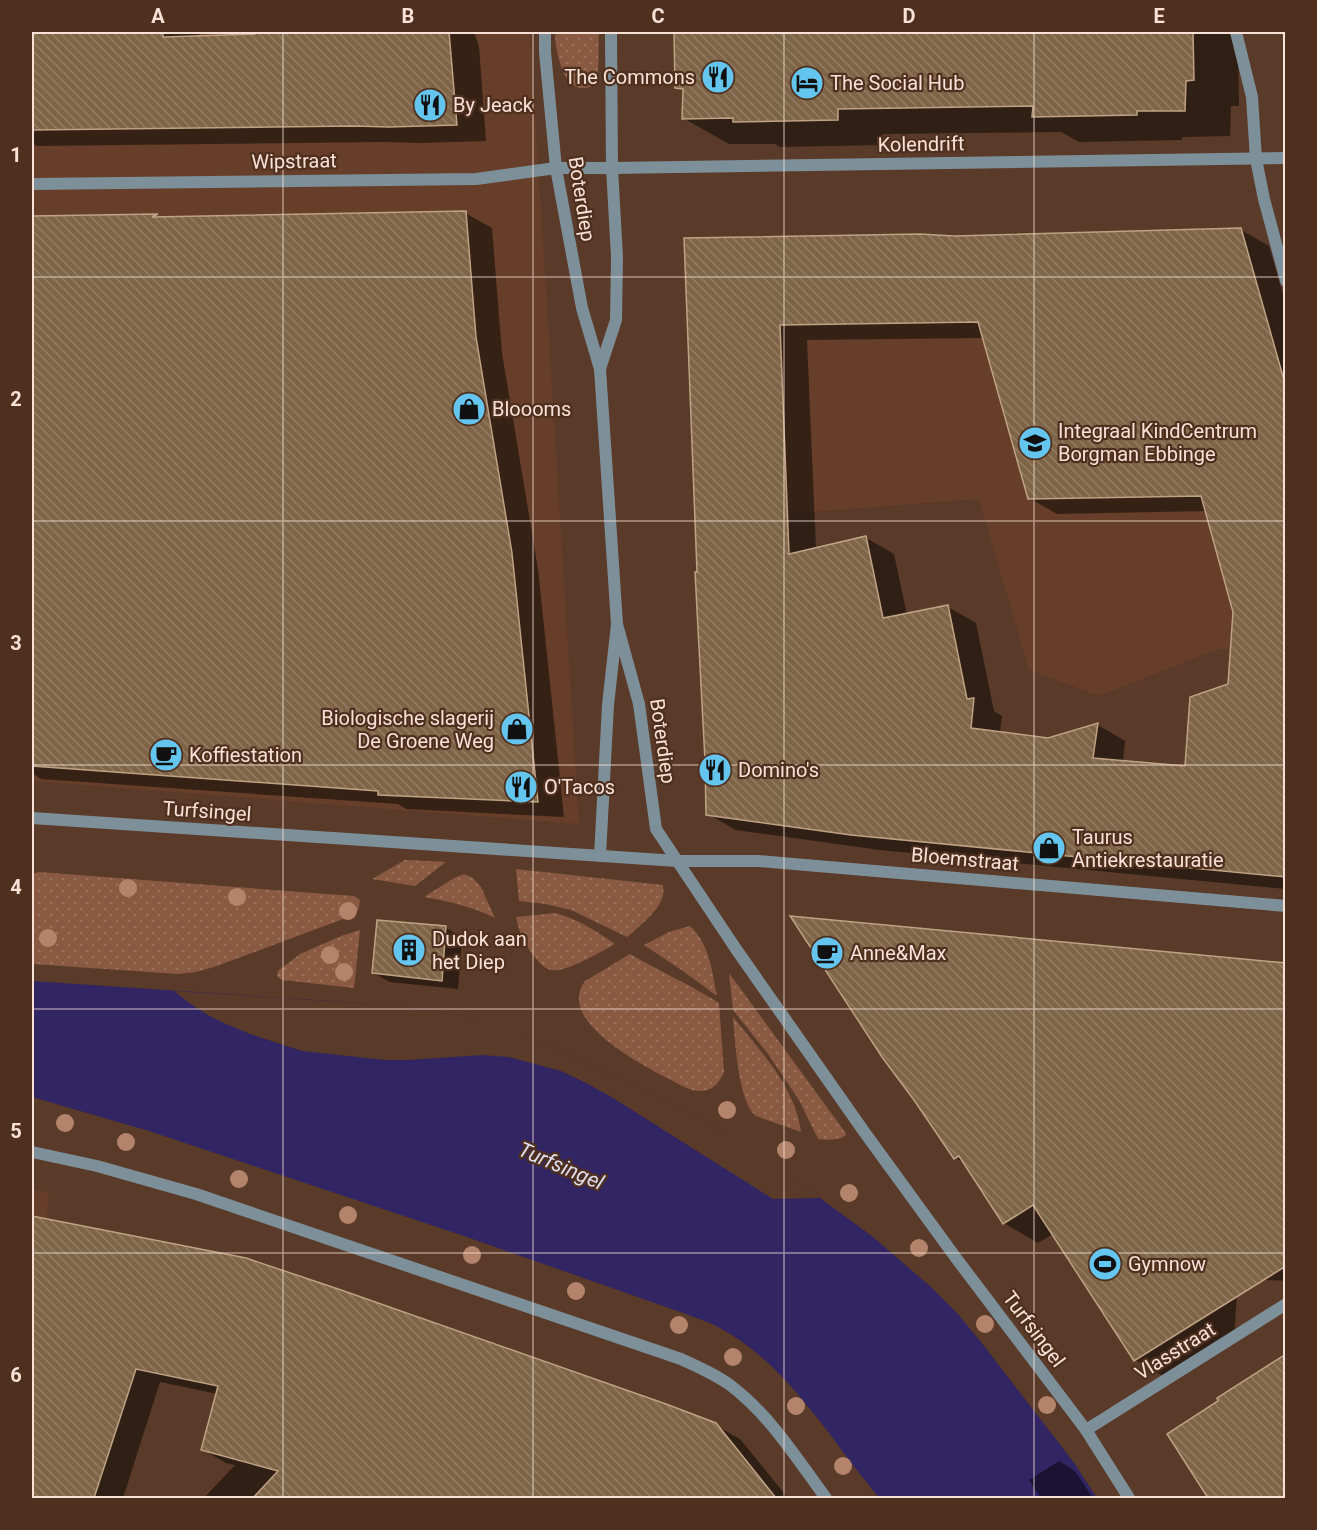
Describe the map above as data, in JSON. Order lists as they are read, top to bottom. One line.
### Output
{"streets":{"street":["Kolendrift","Wipstraat","Boterdiep","Turfsingel","Bloemstraat","Vlasstraat"]},"crossings":[["Kolendrift","Wipstraat"],["Kolendrift","Boterdiep"],["Wipstraat","Boterdiep"],["Boterdiep","Turfsingel"],["Boterdiep","Bloemstraat"],["Turfsingel","Bloemstraat"],["Turfsingel","Vlasstraat"]],"water":["Turfsingel"],"places":{"restaurant":["The Commons","By Jeack","Domino's","O'Tacos"],"hotel":["The Social Hub"],"shop":["Bloooms","Biologische slagerij De Groene Weg","Taurus Antiekrestauratie"],"school or university":["Integraal KindCentrum Borgman Ebbinge"],"cafe":["Koffiestation","Anne&Max"],"building":["Dudok aan het Diep"],"sports":["Gymnow"]},"grid":{"columns":["A","B","C","D","E"],"rows":["1","2","3","4","5","6"]}}
